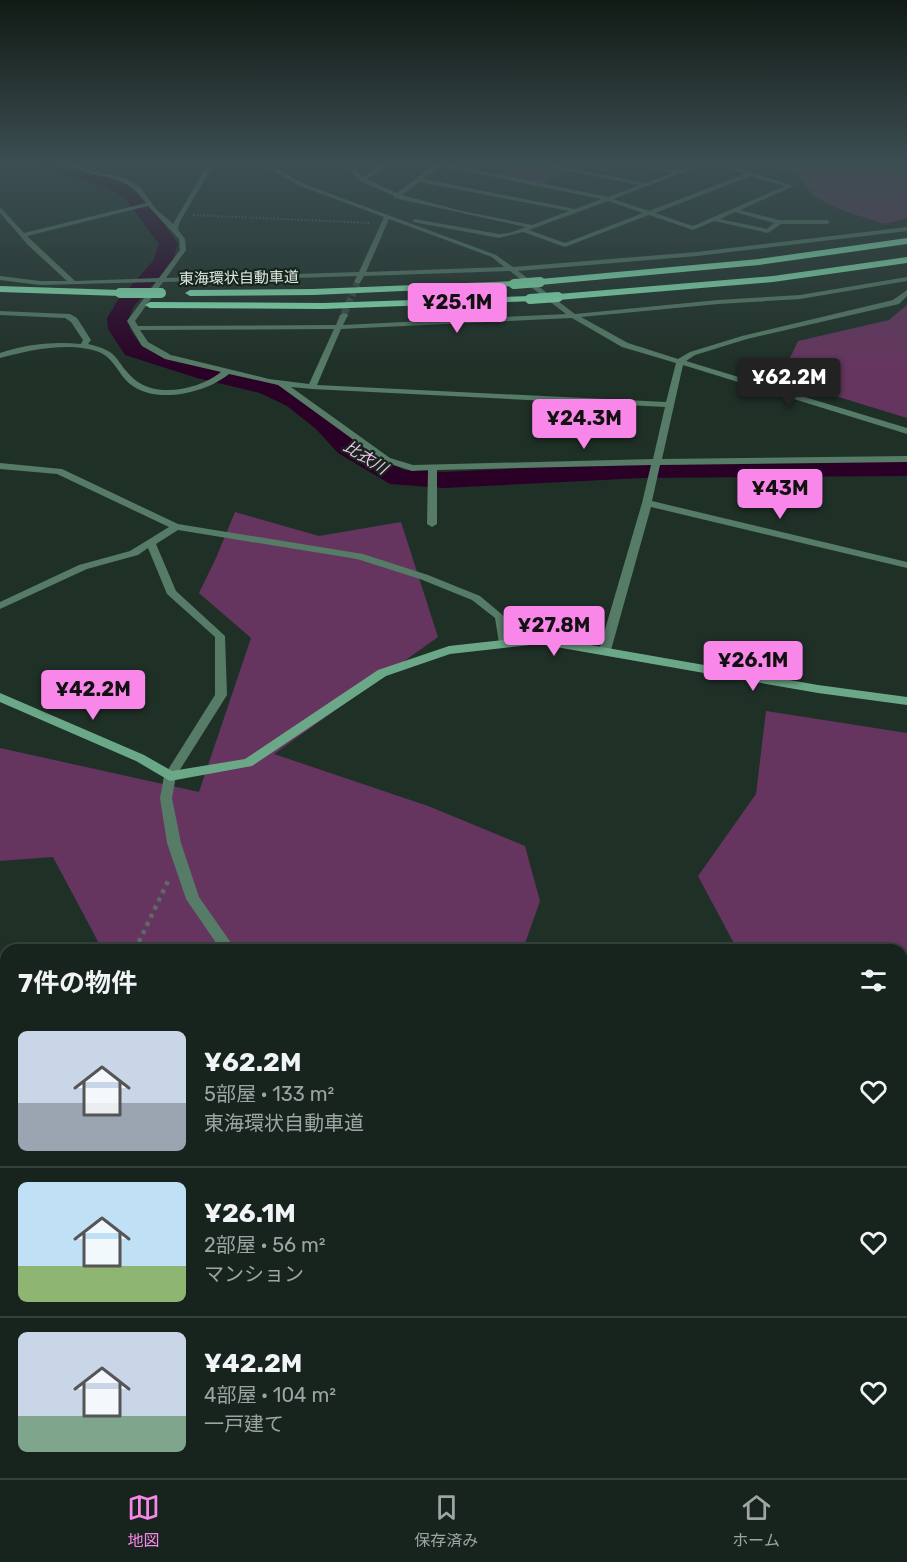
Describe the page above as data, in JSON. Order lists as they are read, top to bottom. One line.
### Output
{"streets":{"highway":["東海環状自動車道"]},"water":["比衣川"],"page":{"price":["¥25.1M","¥62.2M","¥24.3M","¥43M","¥27.8M","¥26.1M","¥42.2M"],"heading":"7件の物件","list":[{"name":"¥62.2M","note":"5部屋 · 133 m² · 東海環状自動車道"},{"name":"¥26.1M","note":"2部屋 · 56 m² · マンション"},{"name":"¥42.2M","note":"4部屋 · 104 m² · 一戸建て"}],"tabs":["地図","保存済み","ホーム"]}}
